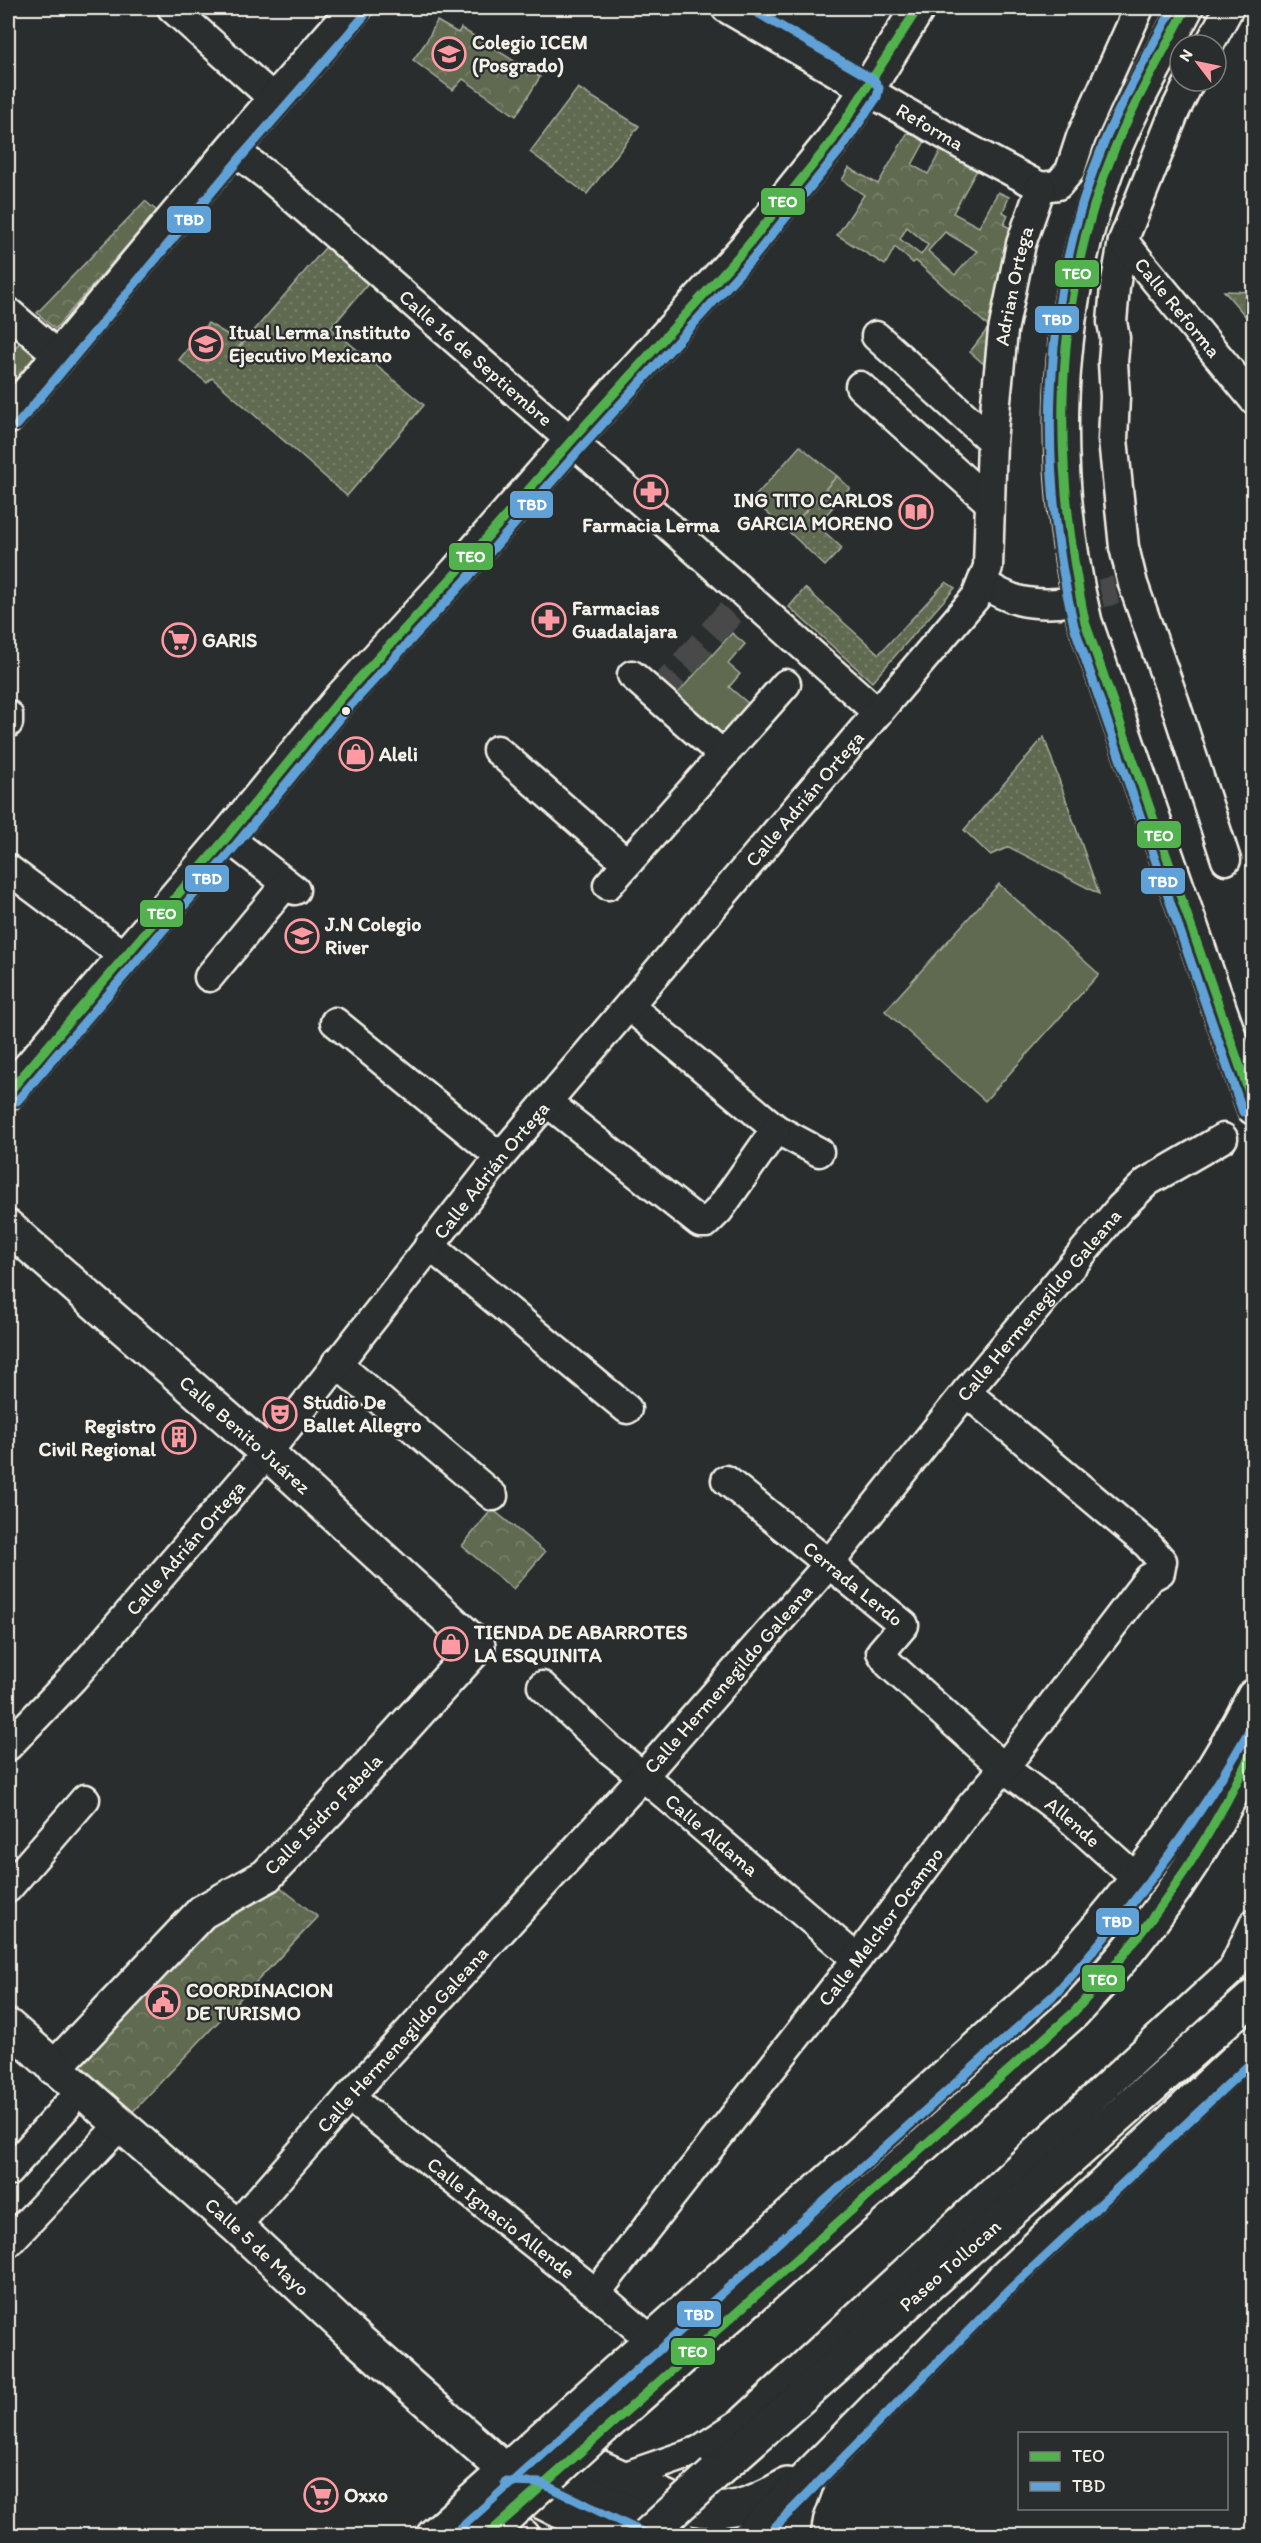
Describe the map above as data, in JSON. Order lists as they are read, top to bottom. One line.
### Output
{"streets":{"main road":["Calle Benito Juárez","Calle Isidro Fabela","Calle 5 de Mayo","Paseo Tollocan"],"street":["Reforma","Adrian Ortega","Calle Reforma","Calle 16 de Septiembre","Calle Adrián Ortega","Calle Hermenegildo Galeana","Cerrada Lerdo","Allende","Calle Aldama","Calle Melchor Ocampo","Calle Ignacio Allende"]},"crossings":[["Reforma","Adrian Ortega"],["Adrian Ortega","Calle Adrián Ortega"],["Calle 16 de Septiembre","Calle Adrián Ortega"],["Calle Adrián Ortega","Calle Benito Juárez"],["Calle Hermenegildo Galeana","Cerrada Lerdo"],["Calle Hermenegildo Galeana","Calle Aldama"],["Calle Hermenegildo Galeana","Calle Melchor Ocampo"],["Calle Hermenegildo Galeana","Calle Ignacio Allende"],["Calle Hermenegildo Galeana","Calle 5 de Mayo"],["Calle Benito Juárez","Calle Isidro Fabela"],["Cerrada Lerdo","Allende"],["Cerrada Lerdo","Calle Melchor Ocampo"],["Calle Isidro Fabela","Calle 5 de Mayo"],["Allende","Calle Melchor Ocampo"],["Calle Aldama","Calle Melchor Ocampo"],["Calle Melchor Ocampo","Calle Ignacio Allende"]],"places":{"school or university":["Colegio ICEM (Posgrado)","Itual Lerma Instituto Ejecutivo Mexicano","J.N Colegio River"],"pharmacy":["Farmacia Lerma","Farmacias Guadalajara"],"library":["ING TITO CARLOS GARCIA MORENO"],"supermarket":["GARIS","Oxxo"],"shop":["Aleli","TIENDA DE ABARROTES LA ESQUINITA"],"theatre":["Studio De Ballet Allegro"],"building":["Registro Civil Regional"],"public building":["COORDINACION DE TURISMO"]},"lines":["transit line TEO","transit line TBD"],"legend":["TEO","TBD"],"north":"top left"}
